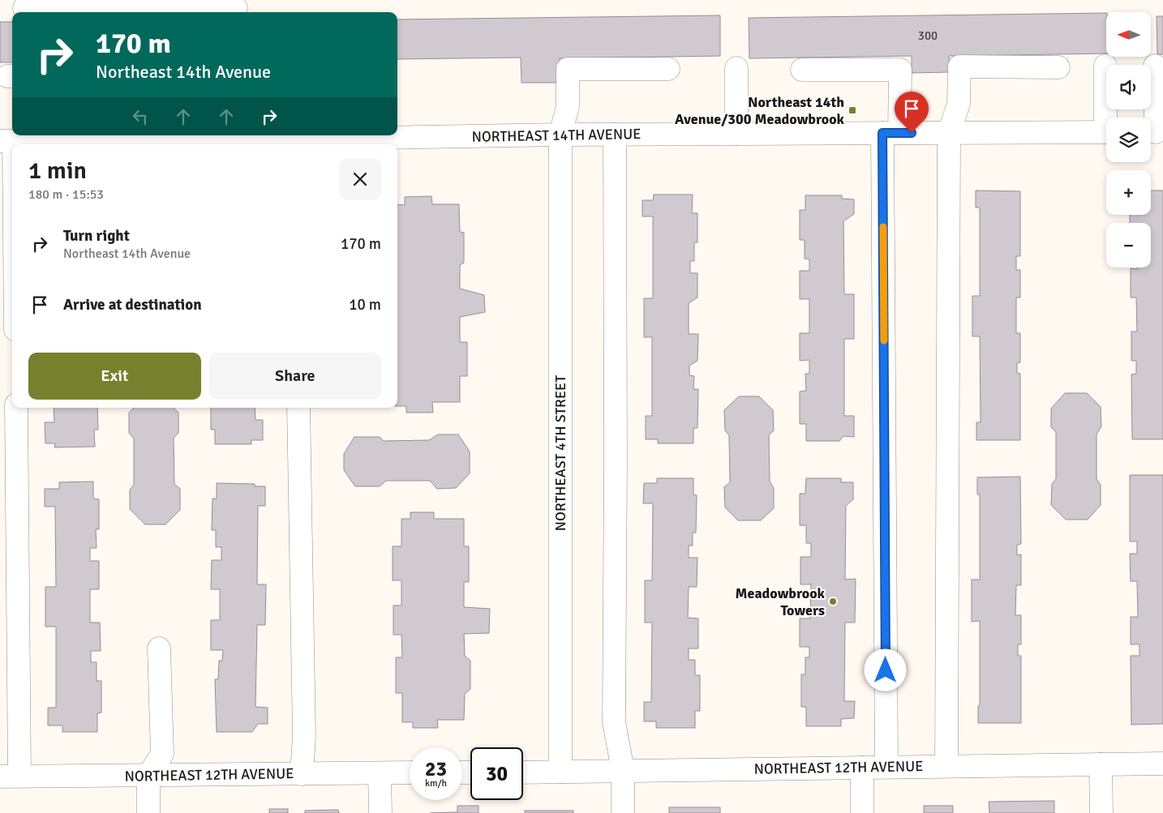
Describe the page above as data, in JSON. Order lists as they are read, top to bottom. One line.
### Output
{"streets":{"street":["NORTHEAST 14TH AVENUE","NORTHEAST 4TH STREET","NORTHEAST 12TH AVENUE"]},"crossings":[["NORTHEAST 14TH AVENUE","NORTHEAST 4TH STREET"],["NORTHEAST 4TH STREET","NORTHEAST 12TH AVENUE"]],"places":{"transit":["Northeast 14th Avenue/300 Meadowbrook"],"other":["Meadowbrook Towers"]},"house_numbers":["300"],"north":"left","page":{"map_buttons":["+","−"],"turn":["170 m","Northeast 14th Avenue"],"heading":["1 min","180 m · 15:53"],"list":[{"name":"Turn right","note":"Northeast 14th Avenue","value":"170 m"},{"name":"Arrive at destination","value":"10 m"}],"buttons":["Exit","Share"],"speed":"23 km/h","limit":"30"}}
